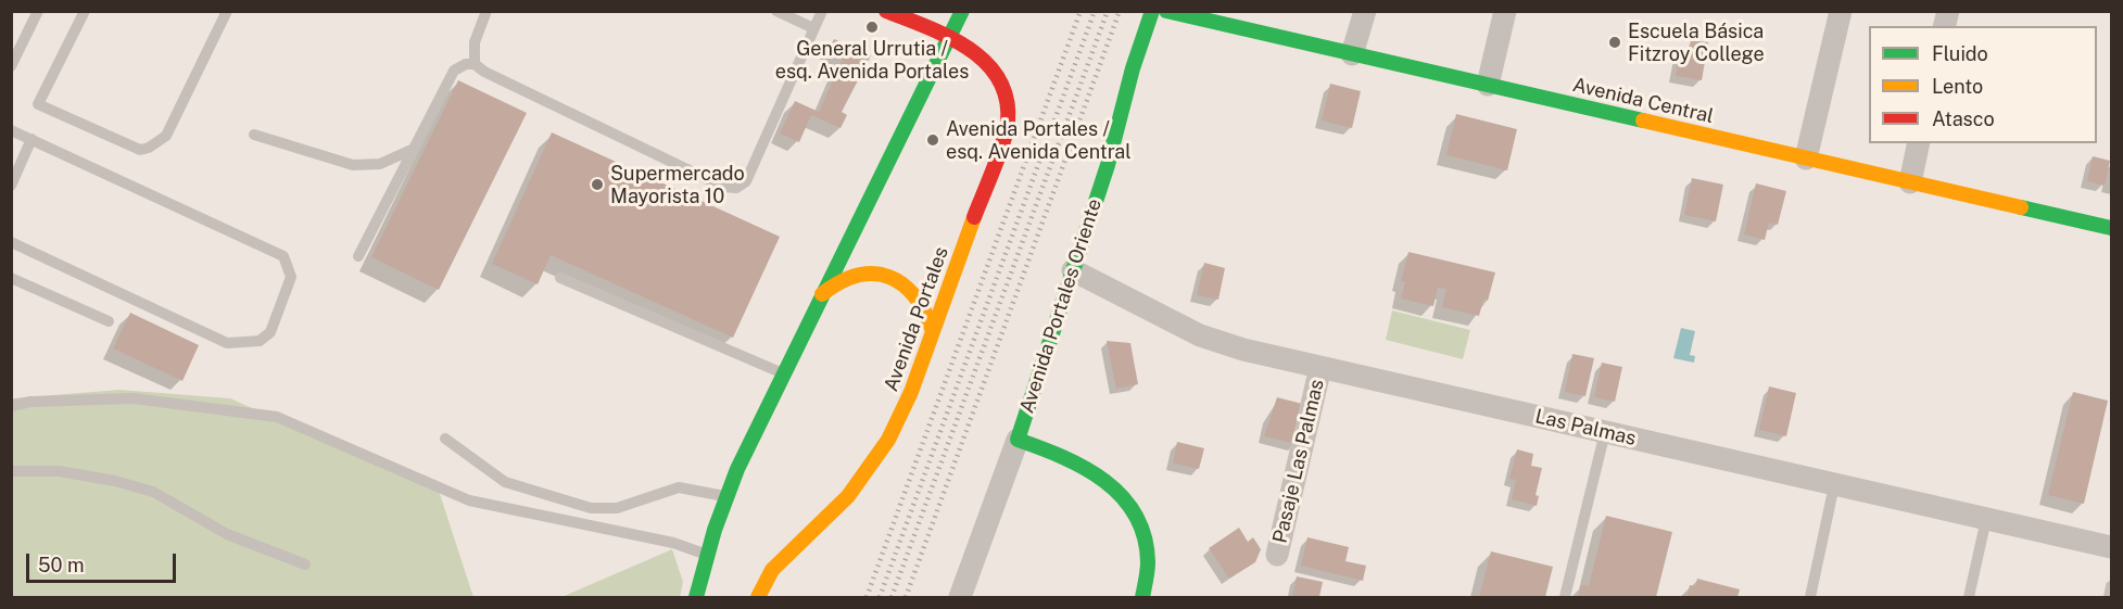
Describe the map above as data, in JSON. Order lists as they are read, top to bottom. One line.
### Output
{"streets":{"street":["Avenida Central","Avenida Portales Oriente","Avenida Portales","Las Palmas","Pasaje Las Palmas"]},"crossings":[["Avenida Portales Oriente","Las Palmas"],["Las Palmas","Pasaje Las Palmas"]],"places":["General Urrutia / esq. Avenida Portales","Escuela Básica Fitzroy College","Avenida Portales / esq. Avenida Central","Supermercado Mayorista 10"],"legend":["Fluido","Lento","Atasco"],"scale_bar":"50 m"}
